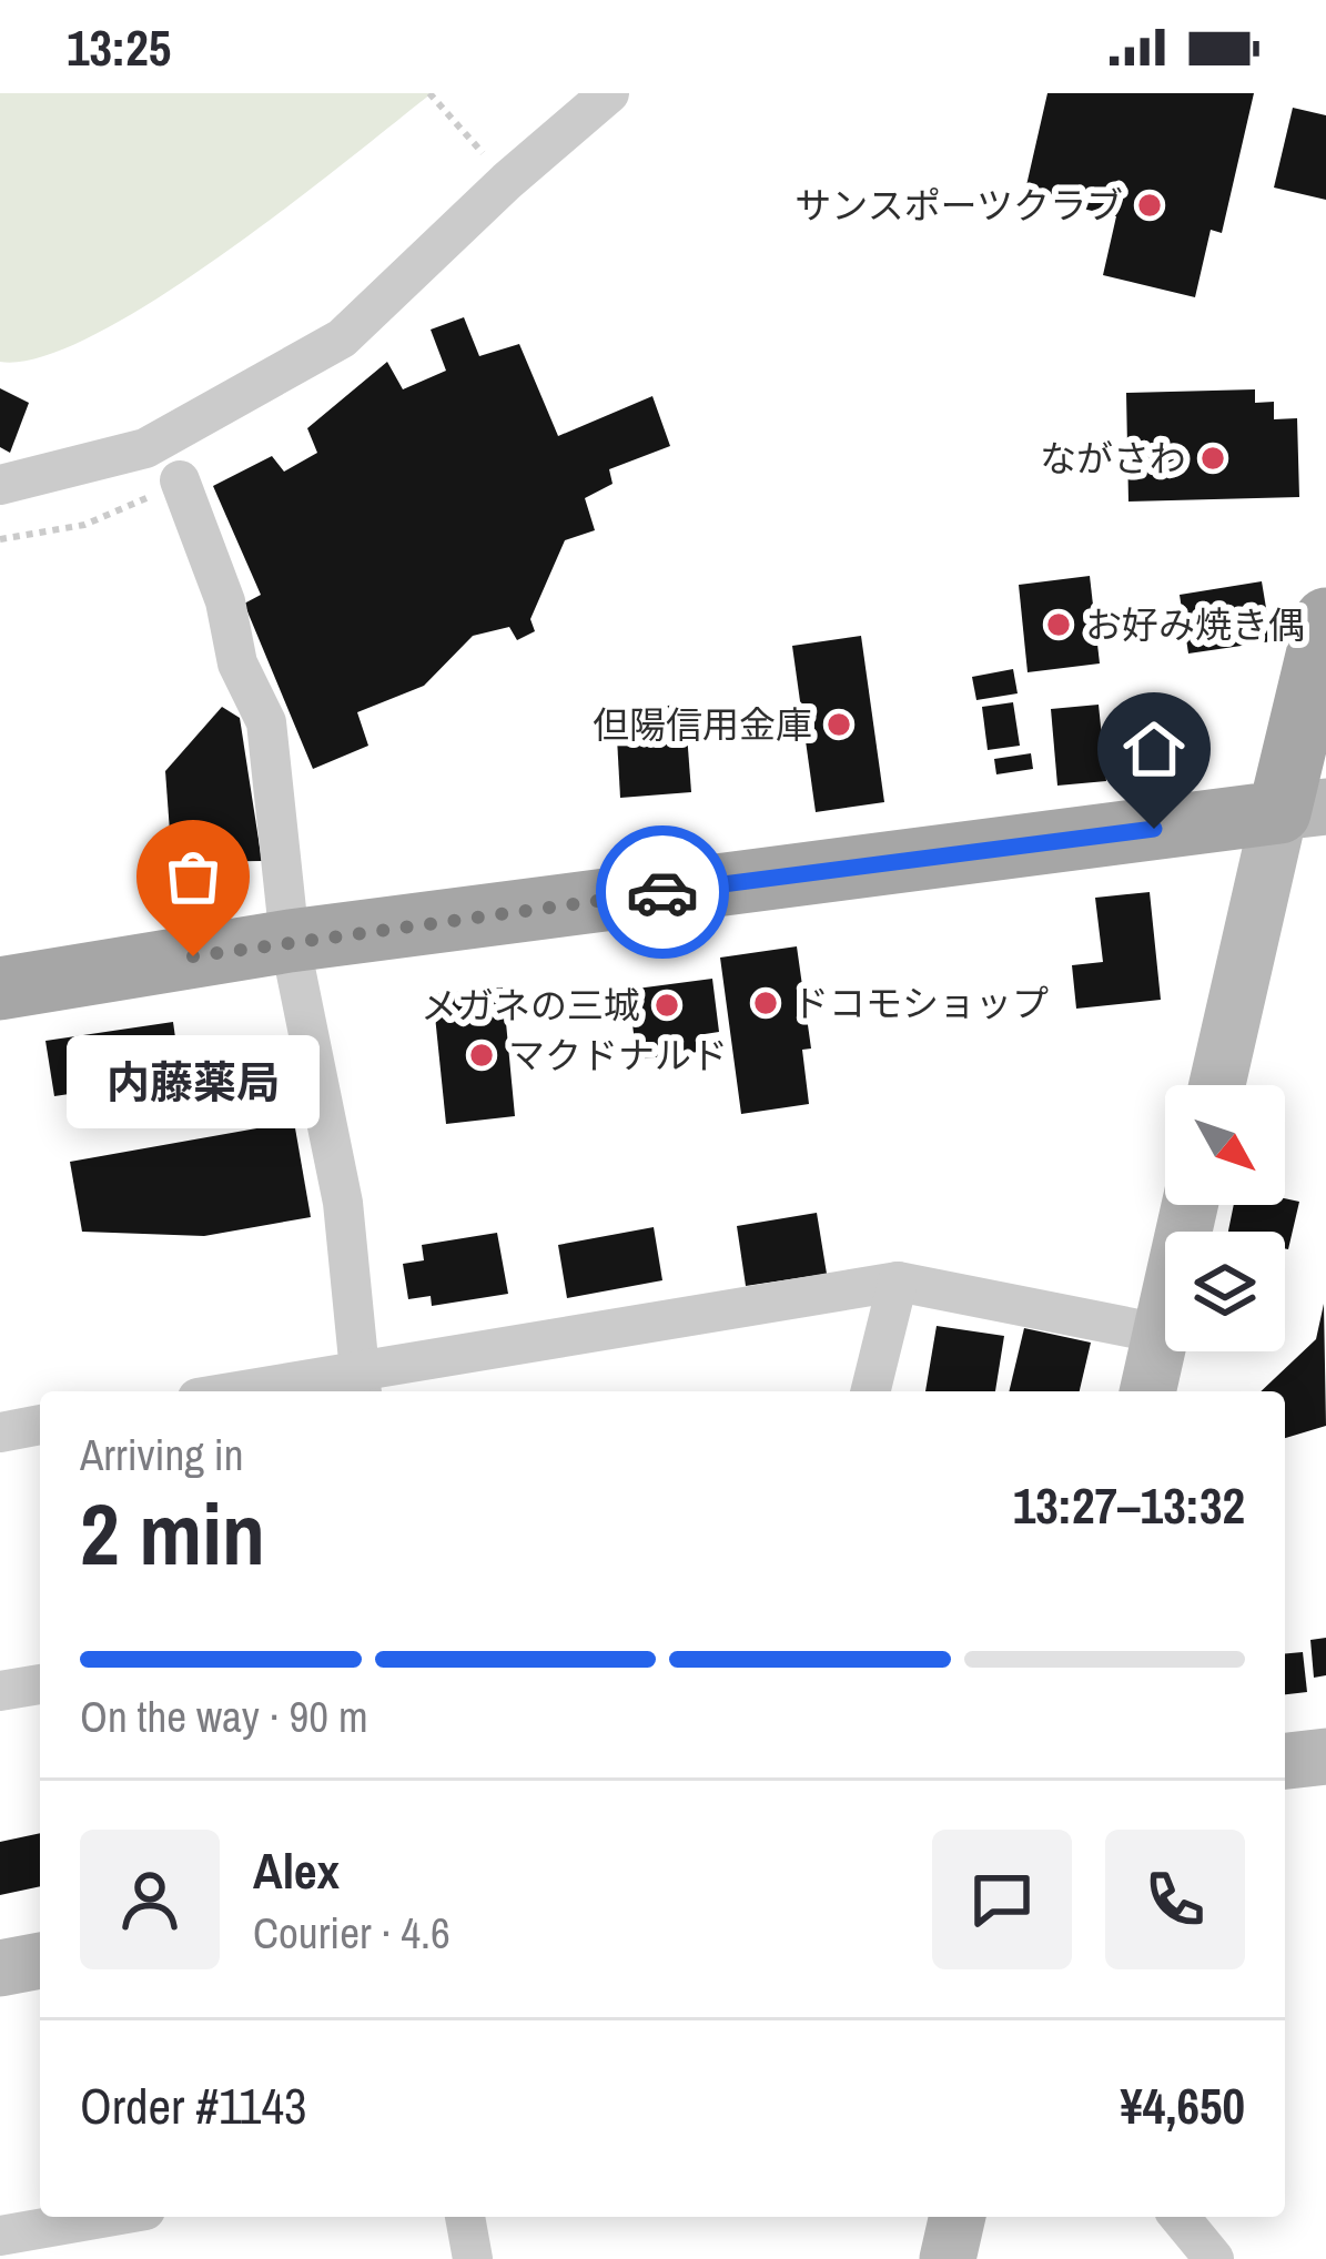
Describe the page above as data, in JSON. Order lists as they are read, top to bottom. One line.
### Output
{"places":["サンスポーツクラブ","ながさわ","お好み焼き偶","但陽信用金庫","内藤薬局","ドコモショップ","メガネの三城","マクドナルド"],"north":"bottom right","page":{"status":"13:25","bubble":"内藤薬局","heading":["2 min","Arriving in","13:27–13:32"],"panel":["Alex","Courier · 4.6","Order #1143","¥4,650"],"bar":"On the way · 90 m"}}
